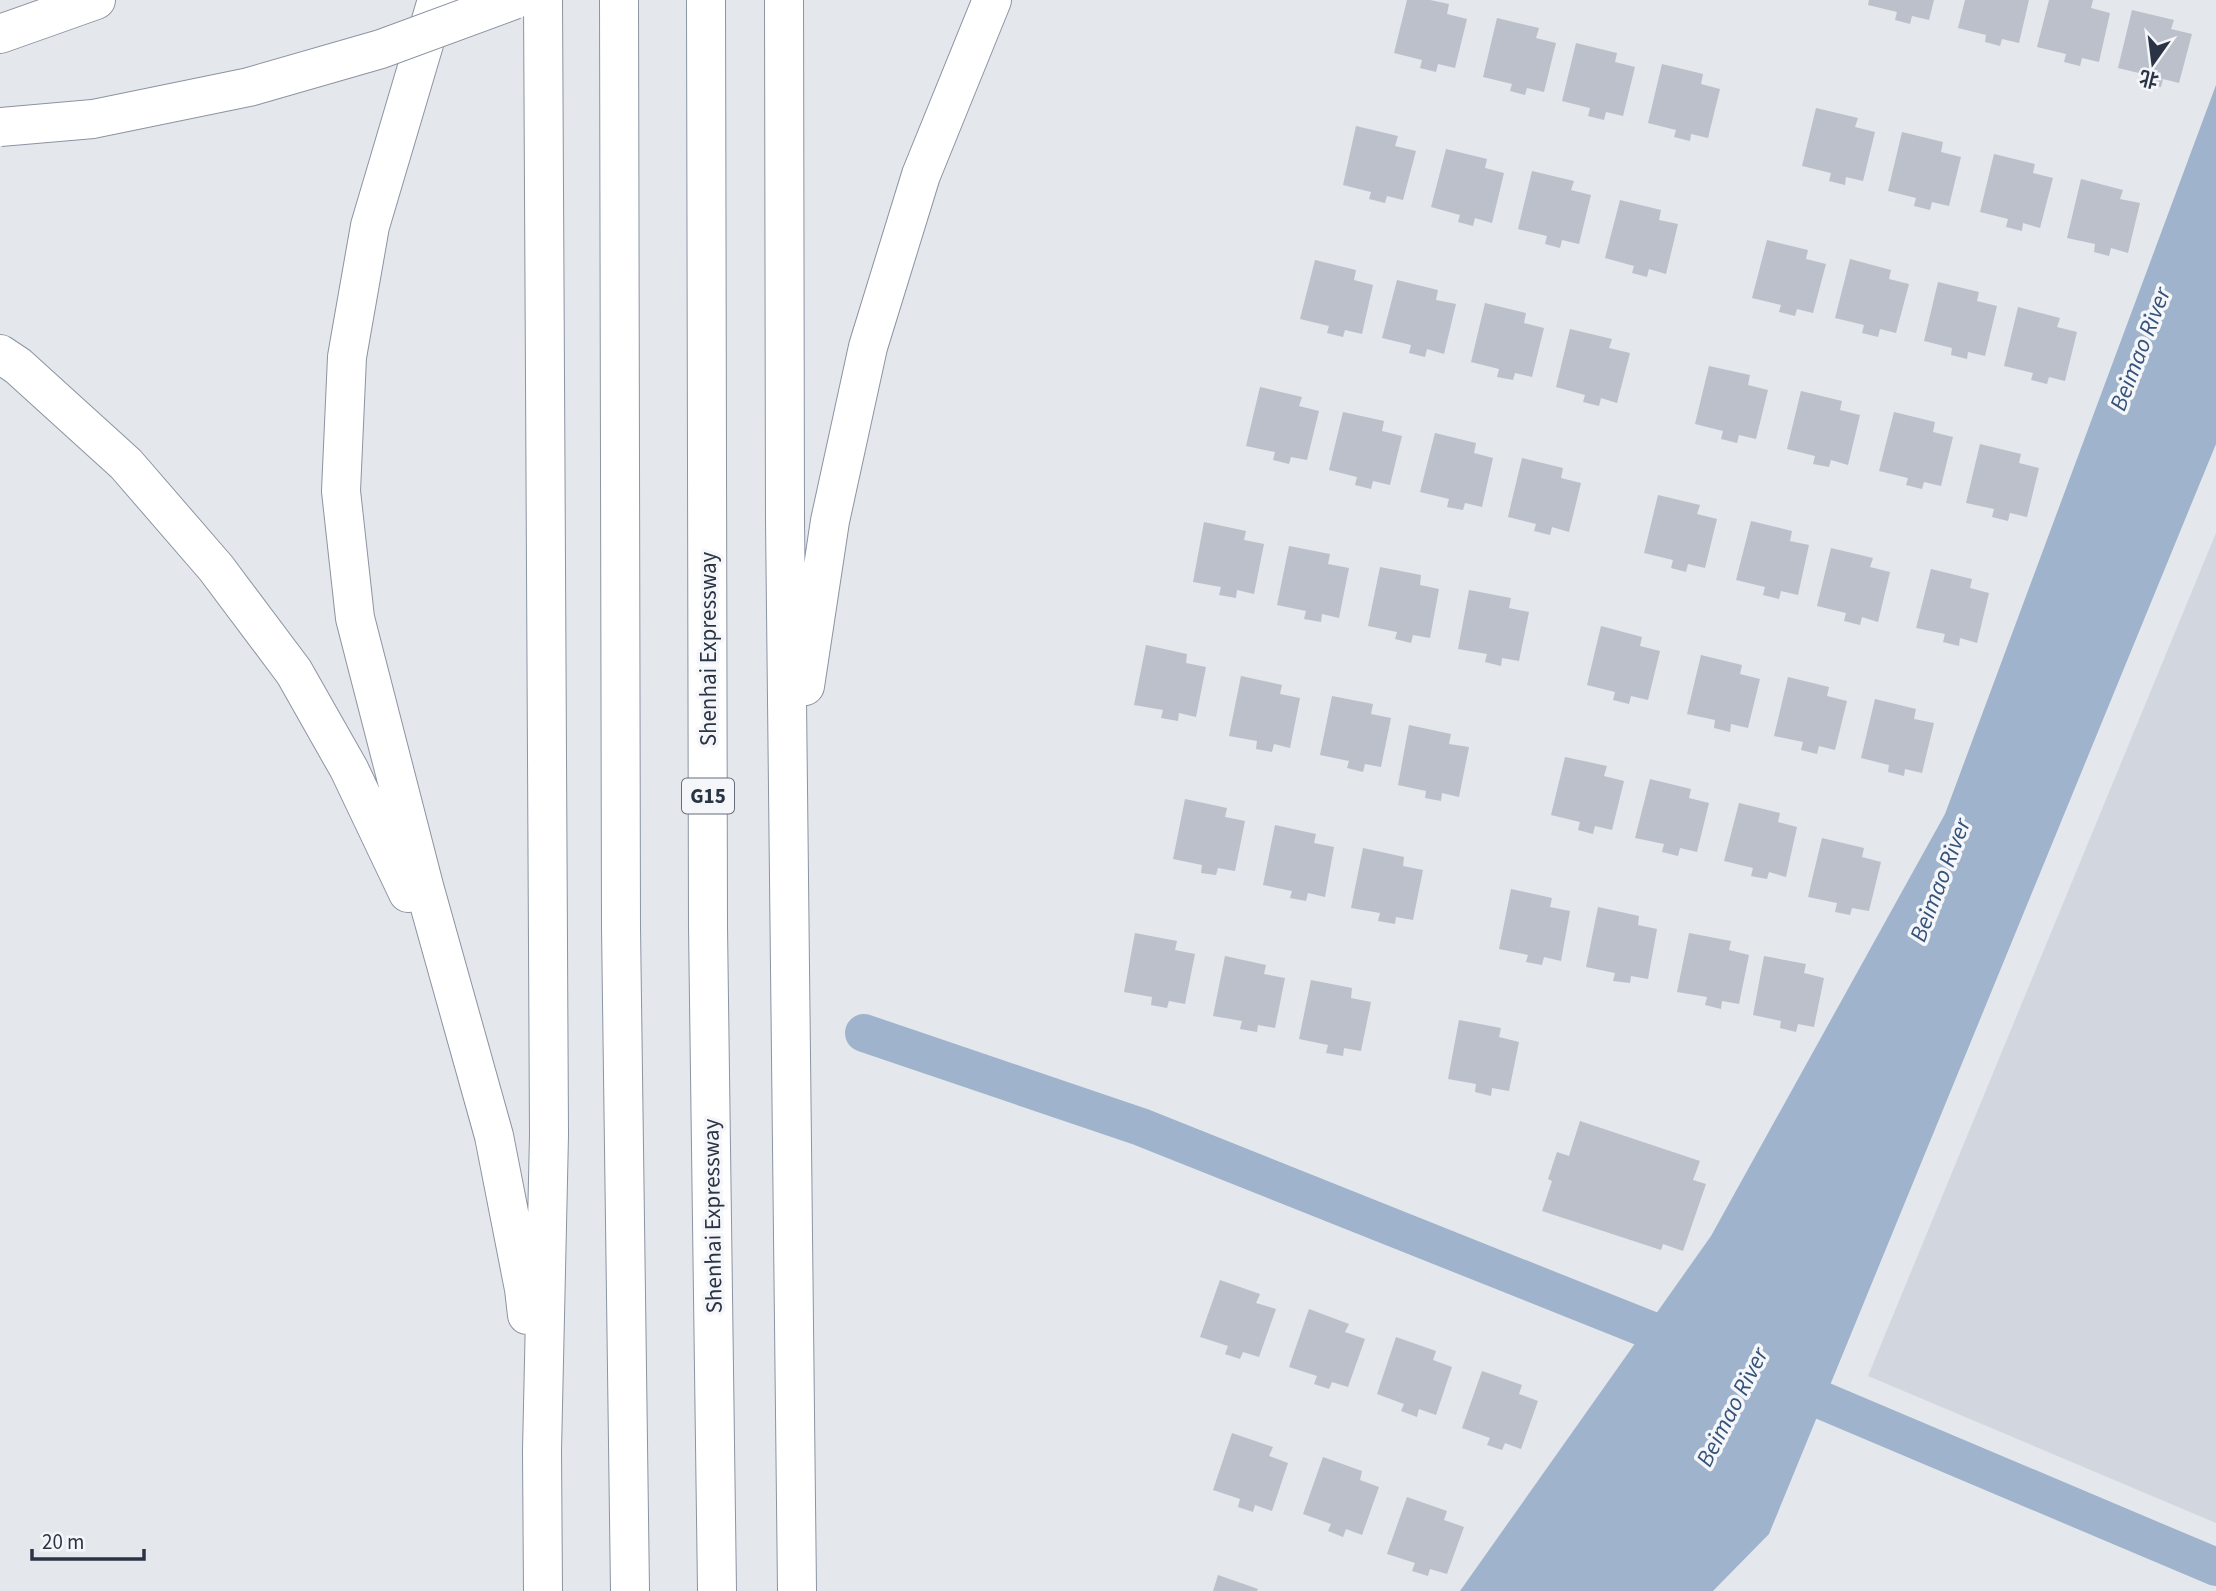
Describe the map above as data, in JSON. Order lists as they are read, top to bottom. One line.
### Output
{"streets":{"highway":["Shenhai Expressway","G15"]},"water":["Beimao River"],"scale_bar":"20 m","north":"bottom"}
